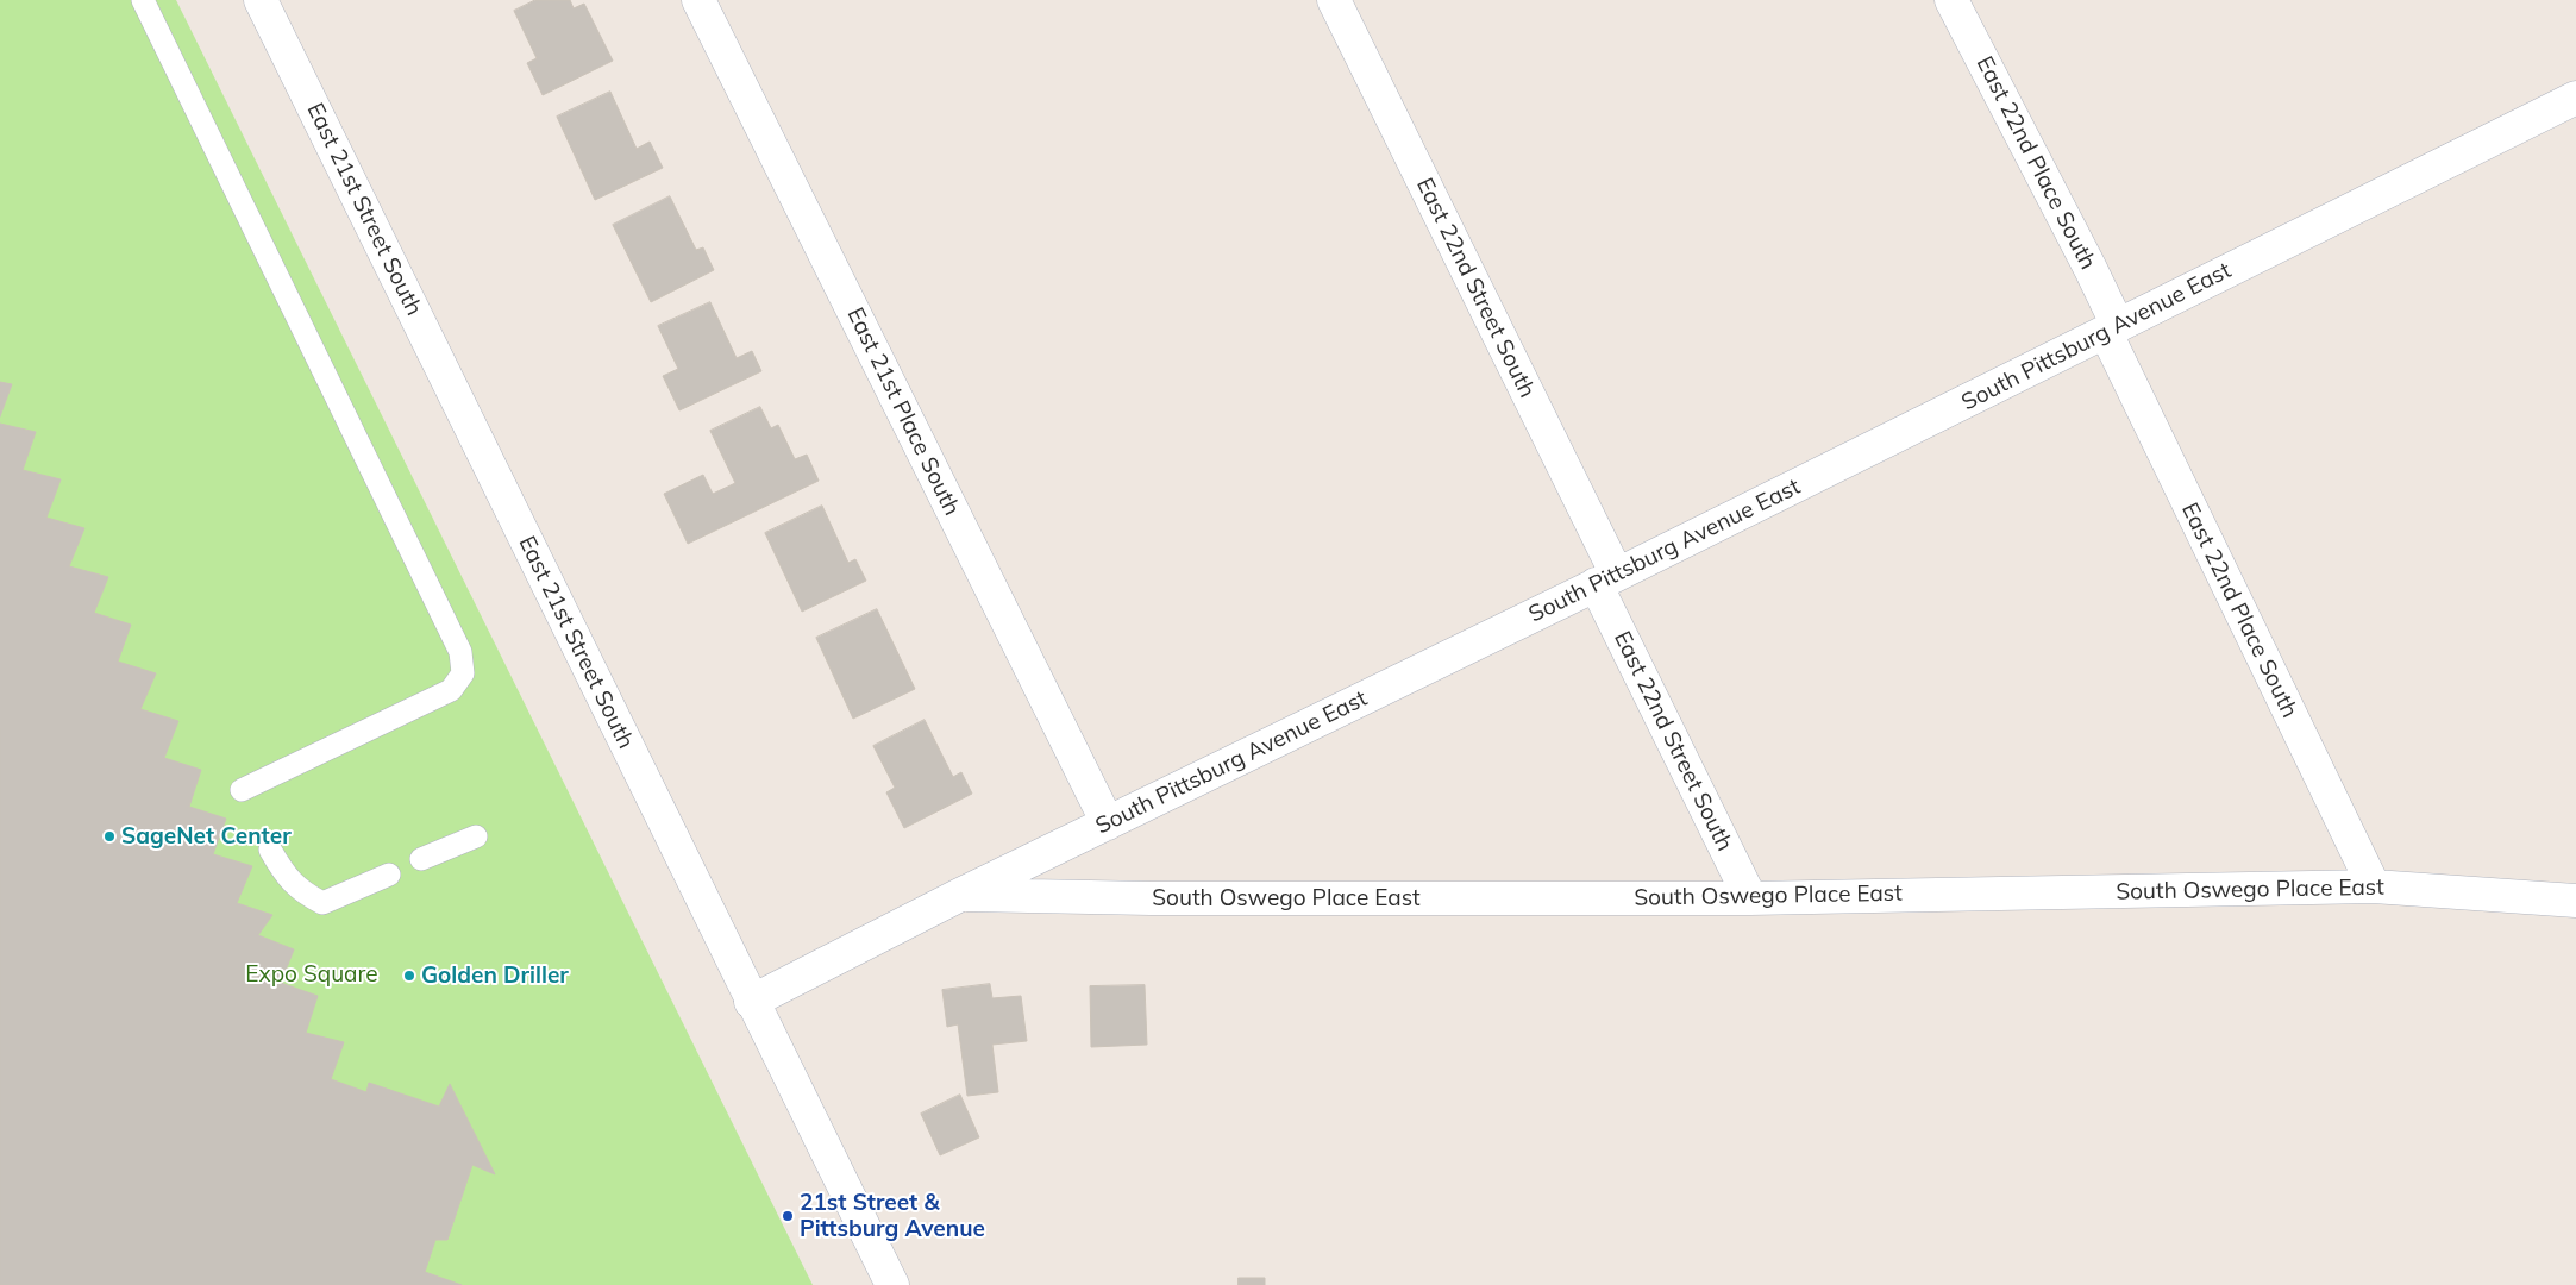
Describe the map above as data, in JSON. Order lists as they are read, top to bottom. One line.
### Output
{"streets":{"street":["East 22nd Place South","East 21st Street South","East 22nd Street South","South Pittsburg Avenue East","East 21st Place South","South Oswego Place East"]},"crossings":[["East 22nd Place South","South Pittsburg Avenue East"],["East 22nd Place South","South Oswego Place East"],["East 21st Street South","South Pittsburg Avenue East"],["East 22nd Street South","South Pittsburg Avenue East"],["East 22nd Street South","South Oswego Place East"],["South Pittsburg Avenue East","East 21st Place South"],["South Pittsburg Avenue East","South Oswego Place East"]],"parks":["Expo Square"],"places":["SageNet Center","Golden Driller","21st Street & Pittsburg Avenue"]}
